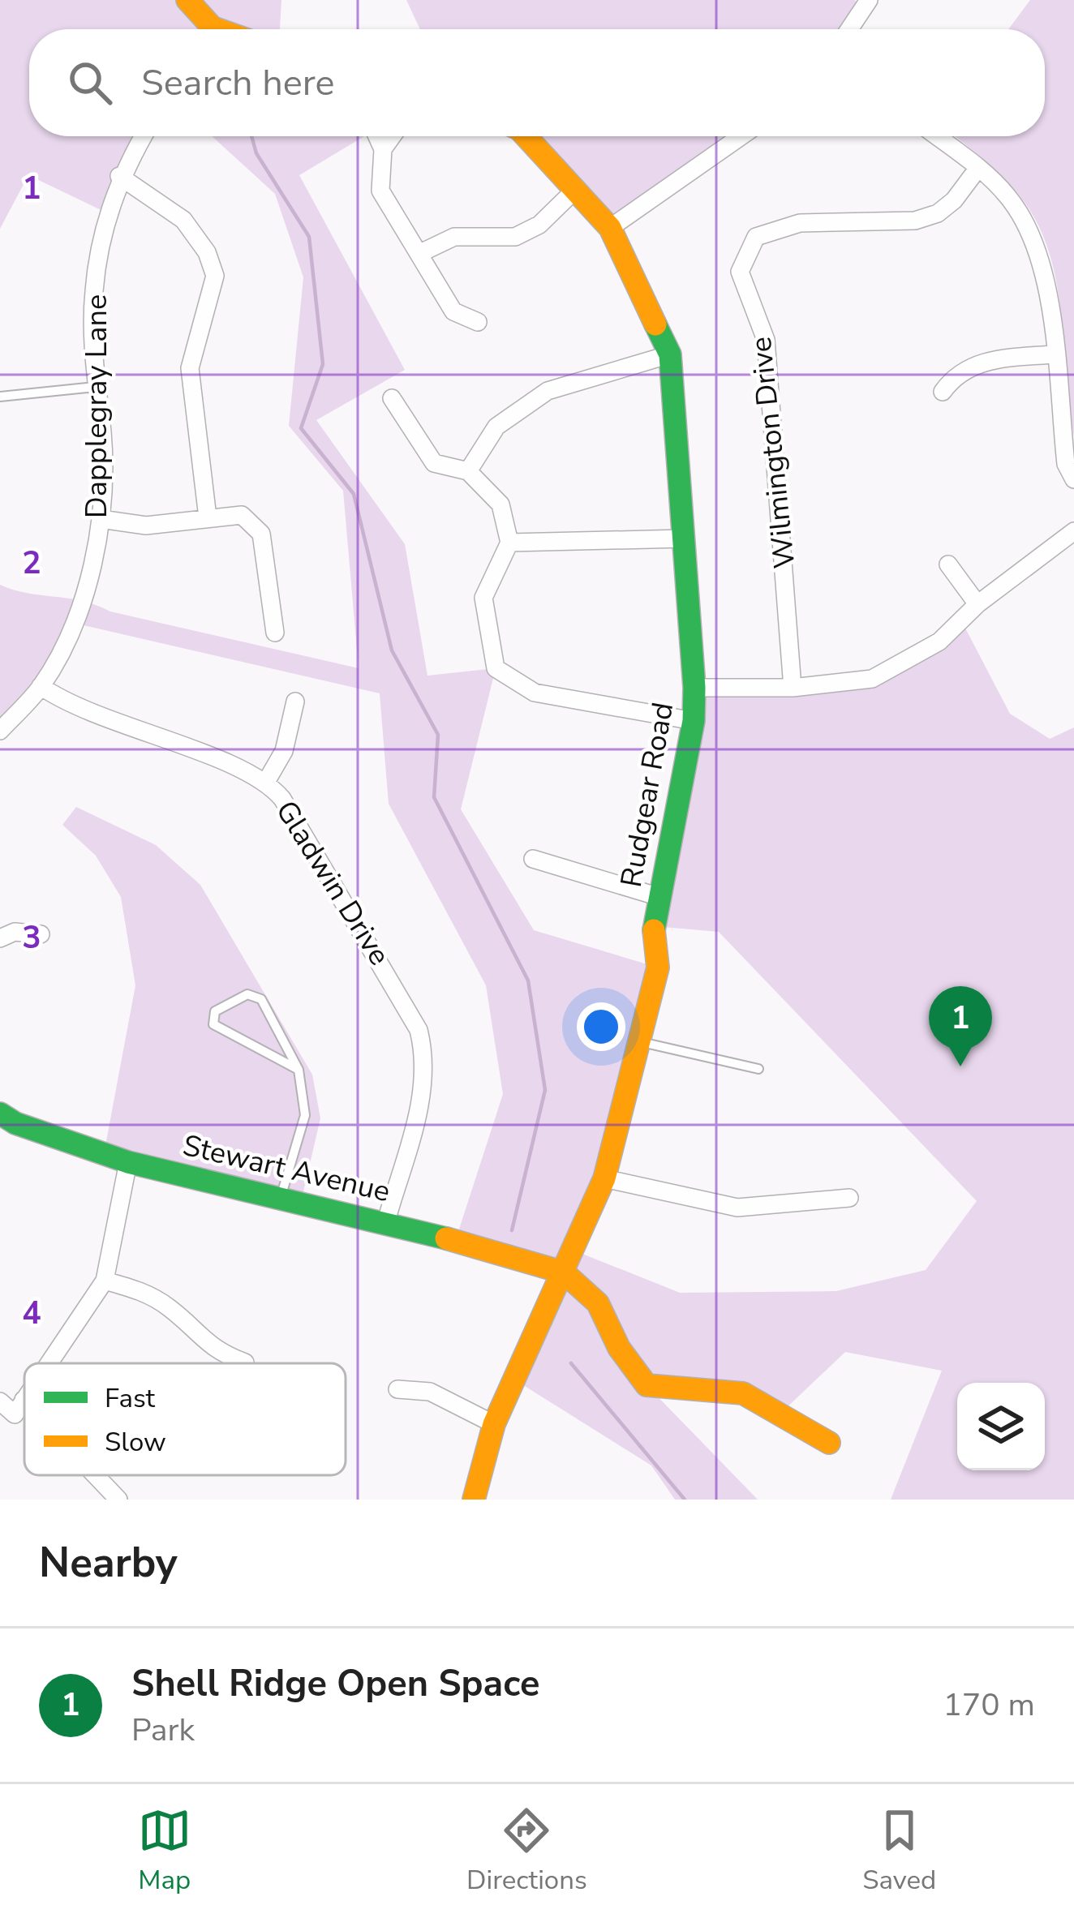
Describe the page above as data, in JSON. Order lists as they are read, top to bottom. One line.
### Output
{"streets":{"street":["Dapplegray Lane","Wilmington Drive","Rudgear Road","Gladwin Drive","Stewart Avenue"]},"crossings":[["Dapplegray Lane","Gladwin Drive"],["Rudgear Road","Stewart Avenue"],["Gladwin Drive","Stewart Avenue"]],"legend":["Fast","Slow"],"page":{"search":"Search here","pins":"1","heading":"Nearby","list":[{"mark":"1","name":"Shell Ridge Open Space","note":"Park","value":"170 m"}],"nav":["Map","Directions","Saved"]},"grid":{"rows":["1","2","3","4"]}}
